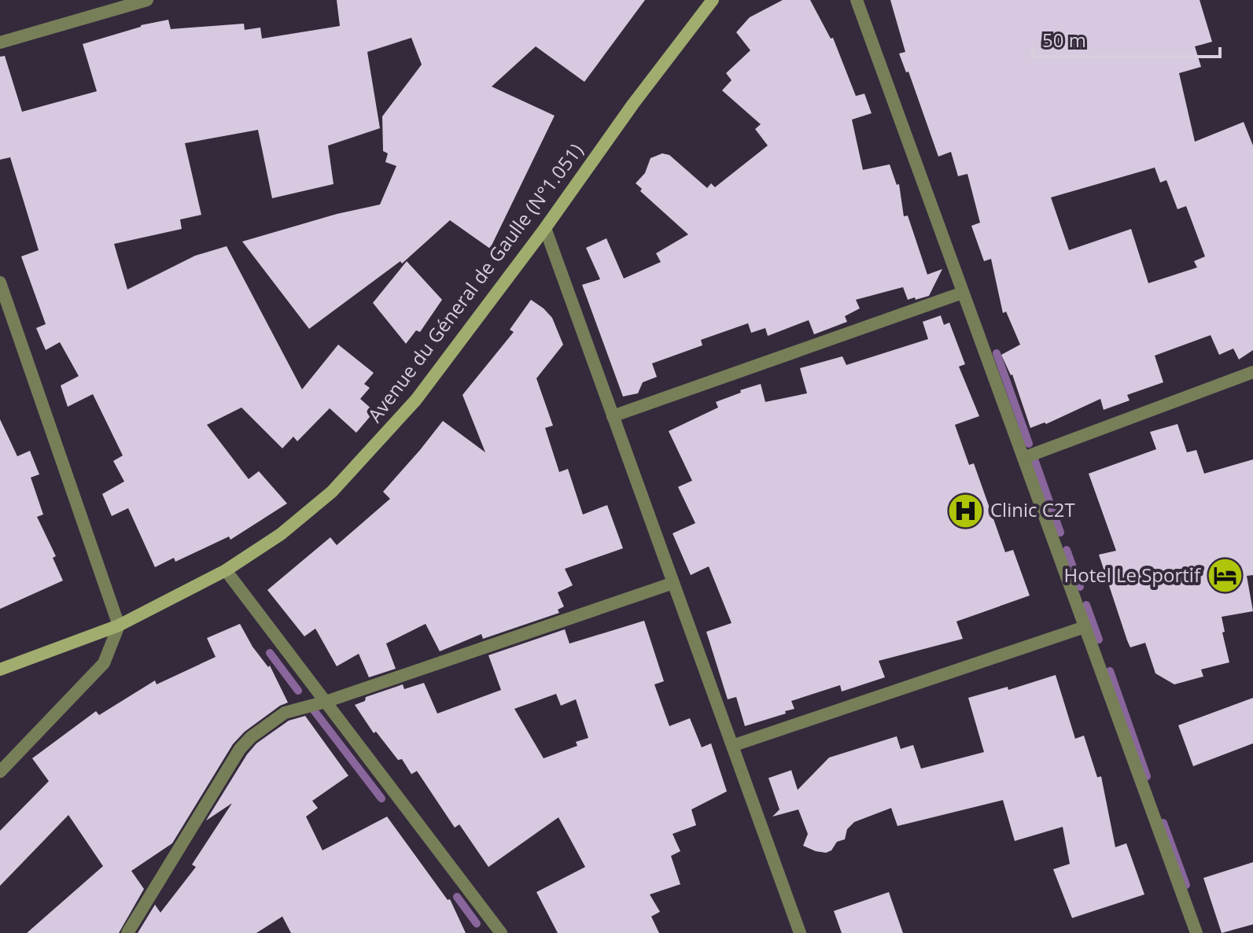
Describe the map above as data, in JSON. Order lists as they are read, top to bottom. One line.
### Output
{"streets":{"main road":["Avenue du Géneral de Gaulle (N°1.051)"]},"places":{"hospital":["Clinic C2T"],"hotel":["Hotel Le Sportif"]},"scale_bar":"50 m"}
